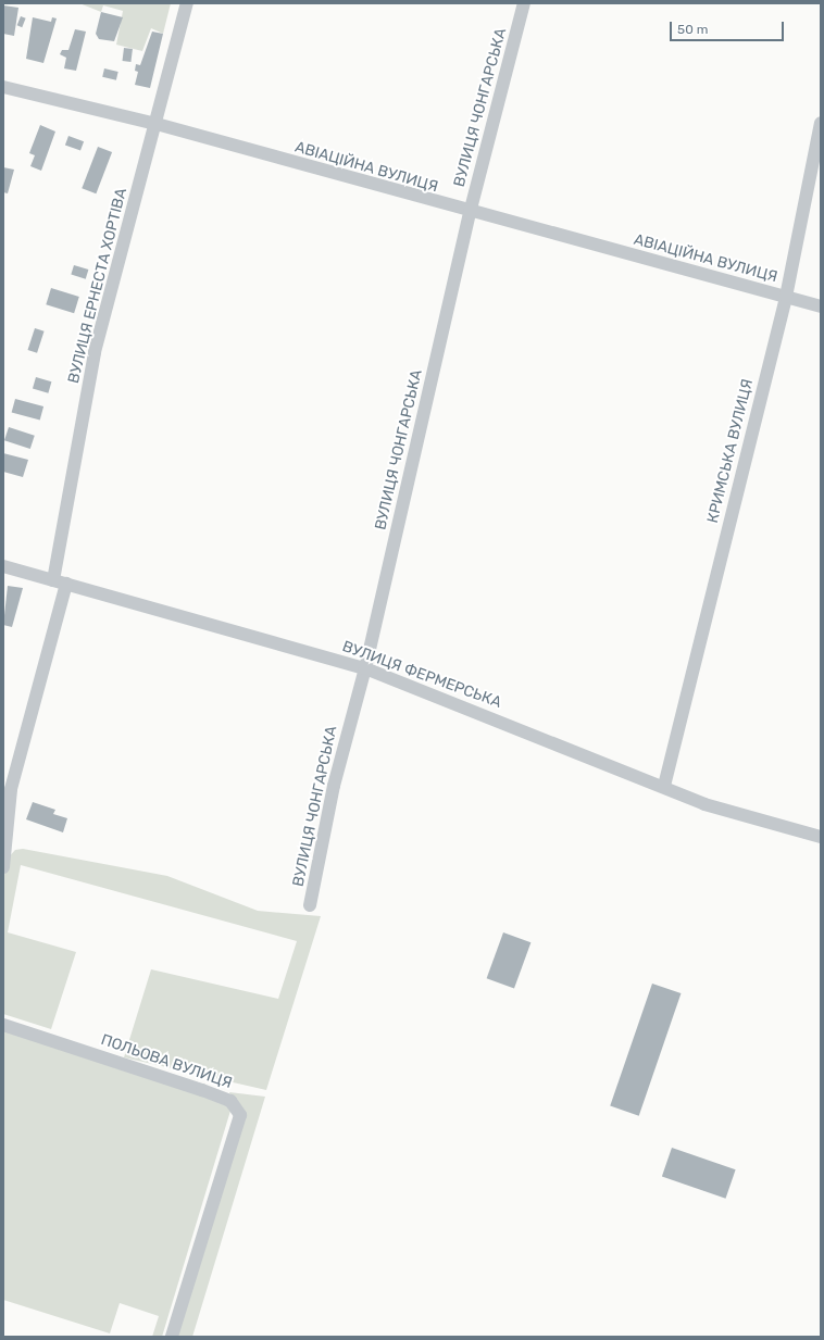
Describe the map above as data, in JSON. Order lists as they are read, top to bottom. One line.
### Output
{"streets":{"street":["ВУЛИЦЯ ЧОНГАРСЬКА","АВІАЦІЙНА ВУЛИЦЯ","ВУЛИЦЯ ЕРНЕСТА ХОРТІВА","КРИМСЬКА ВУЛИЦЯ","ВУЛИЦЯ ФЕРМЕРСЬКА","ПОЛЬОВА ВУЛИЦЯ"]},"crossings":[["ВУЛИЦЯ ЧОНГАРСЬКА","АВІАЦІЙНА ВУЛИЦЯ"],["ВУЛИЦЯ ЧОНГАРСЬКА","ВУЛИЦЯ ФЕРМЕРСЬКА"],["АВІАЦІЙНА ВУЛИЦЯ","ВУЛИЦЯ ЕРНЕСТА ХОРТІВА"],["АВІАЦІЙНА ВУЛИЦЯ","КРИМСЬКА ВУЛИЦЯ"],["ВУЛИЦЯ ЕРНЕСТА ХОРТІВА","ВУЛИЦЯ ФЕРМЕРСЬКА"],["КРИМСЬКА ВУЛИЦЯ","ВУЛИЦЯ ФЕРМЕРСЬКА"]],"scale_bar":"50 m"}
